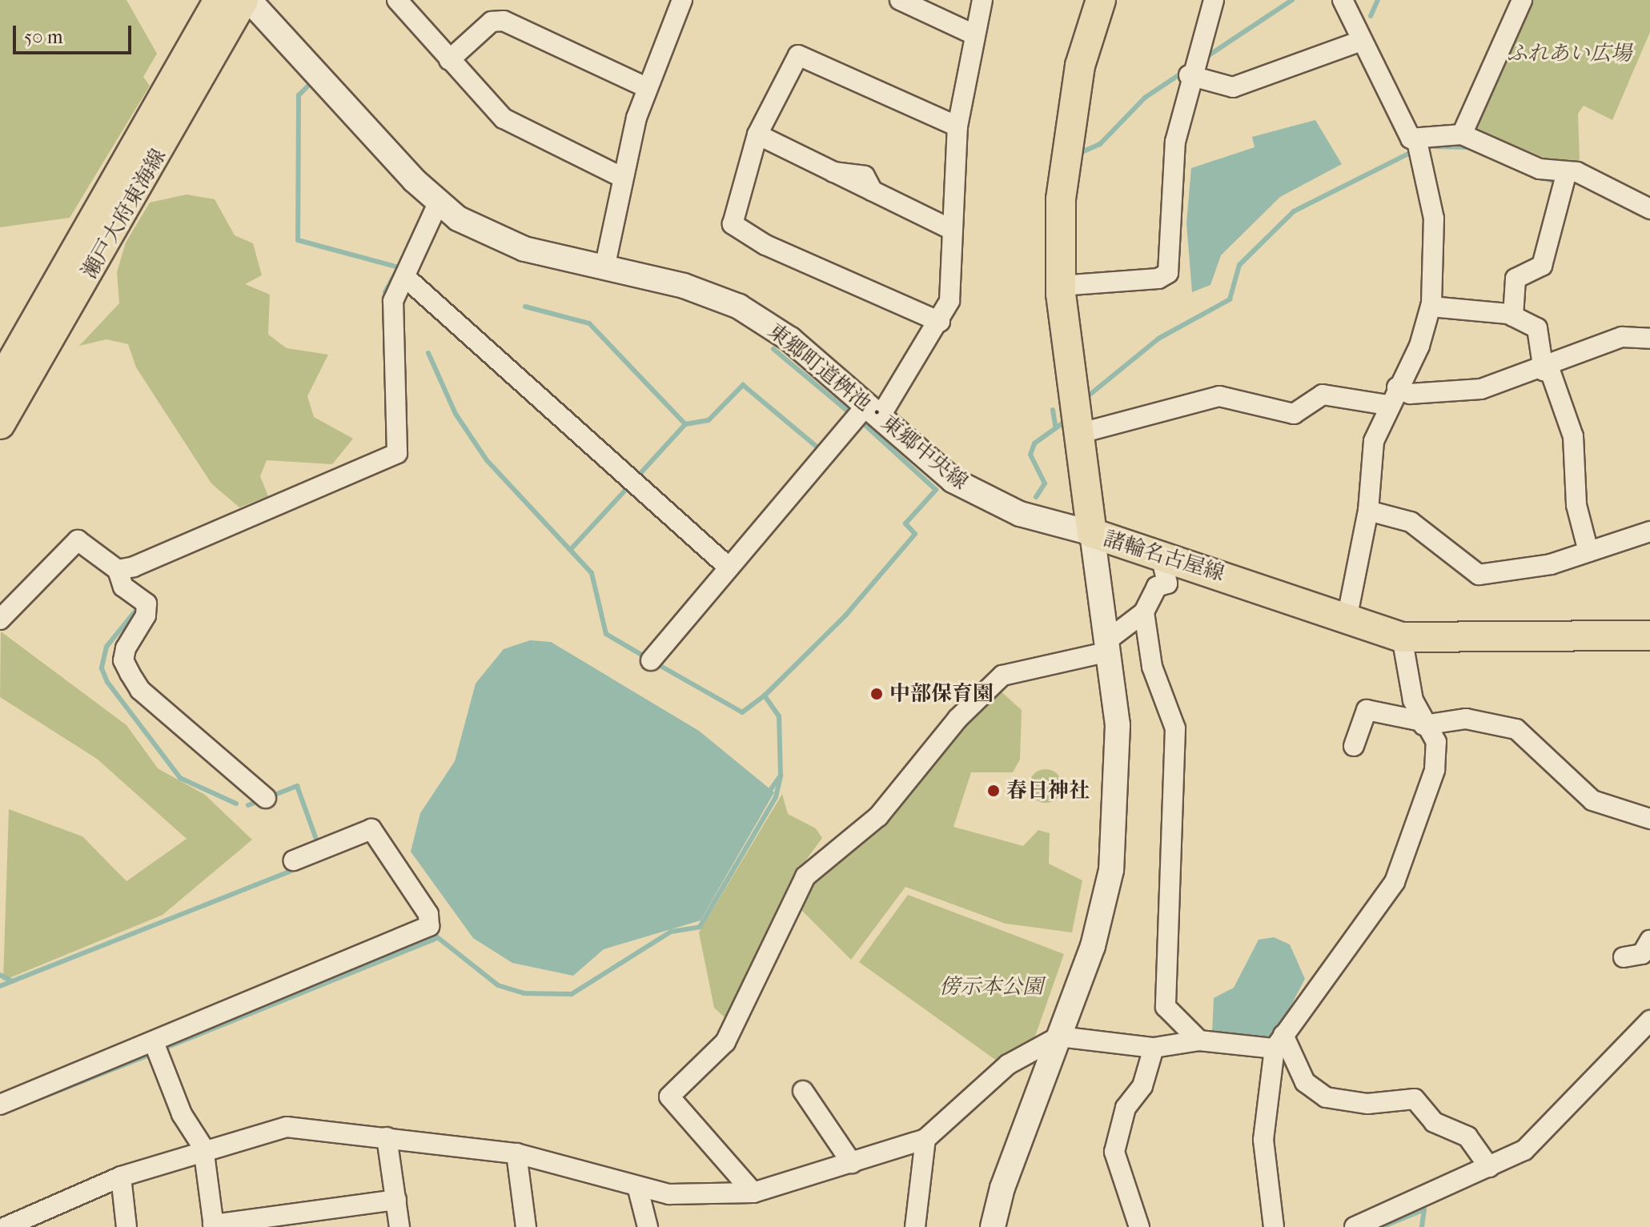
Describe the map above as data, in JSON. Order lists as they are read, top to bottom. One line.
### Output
{"streets":{"main road":["瀬戸大府東海線","諸輪名古屋線"],"street":["東郷町道桝池・東郷中央線"]},"crossings":[["東郷町道桝池・東郷中央線","諸輪名古屋線"]],"parks":["ふれあい広場","傍示本公園"],"places":["中部保育園","春日神社"],"scale_bar":"50 m"}
